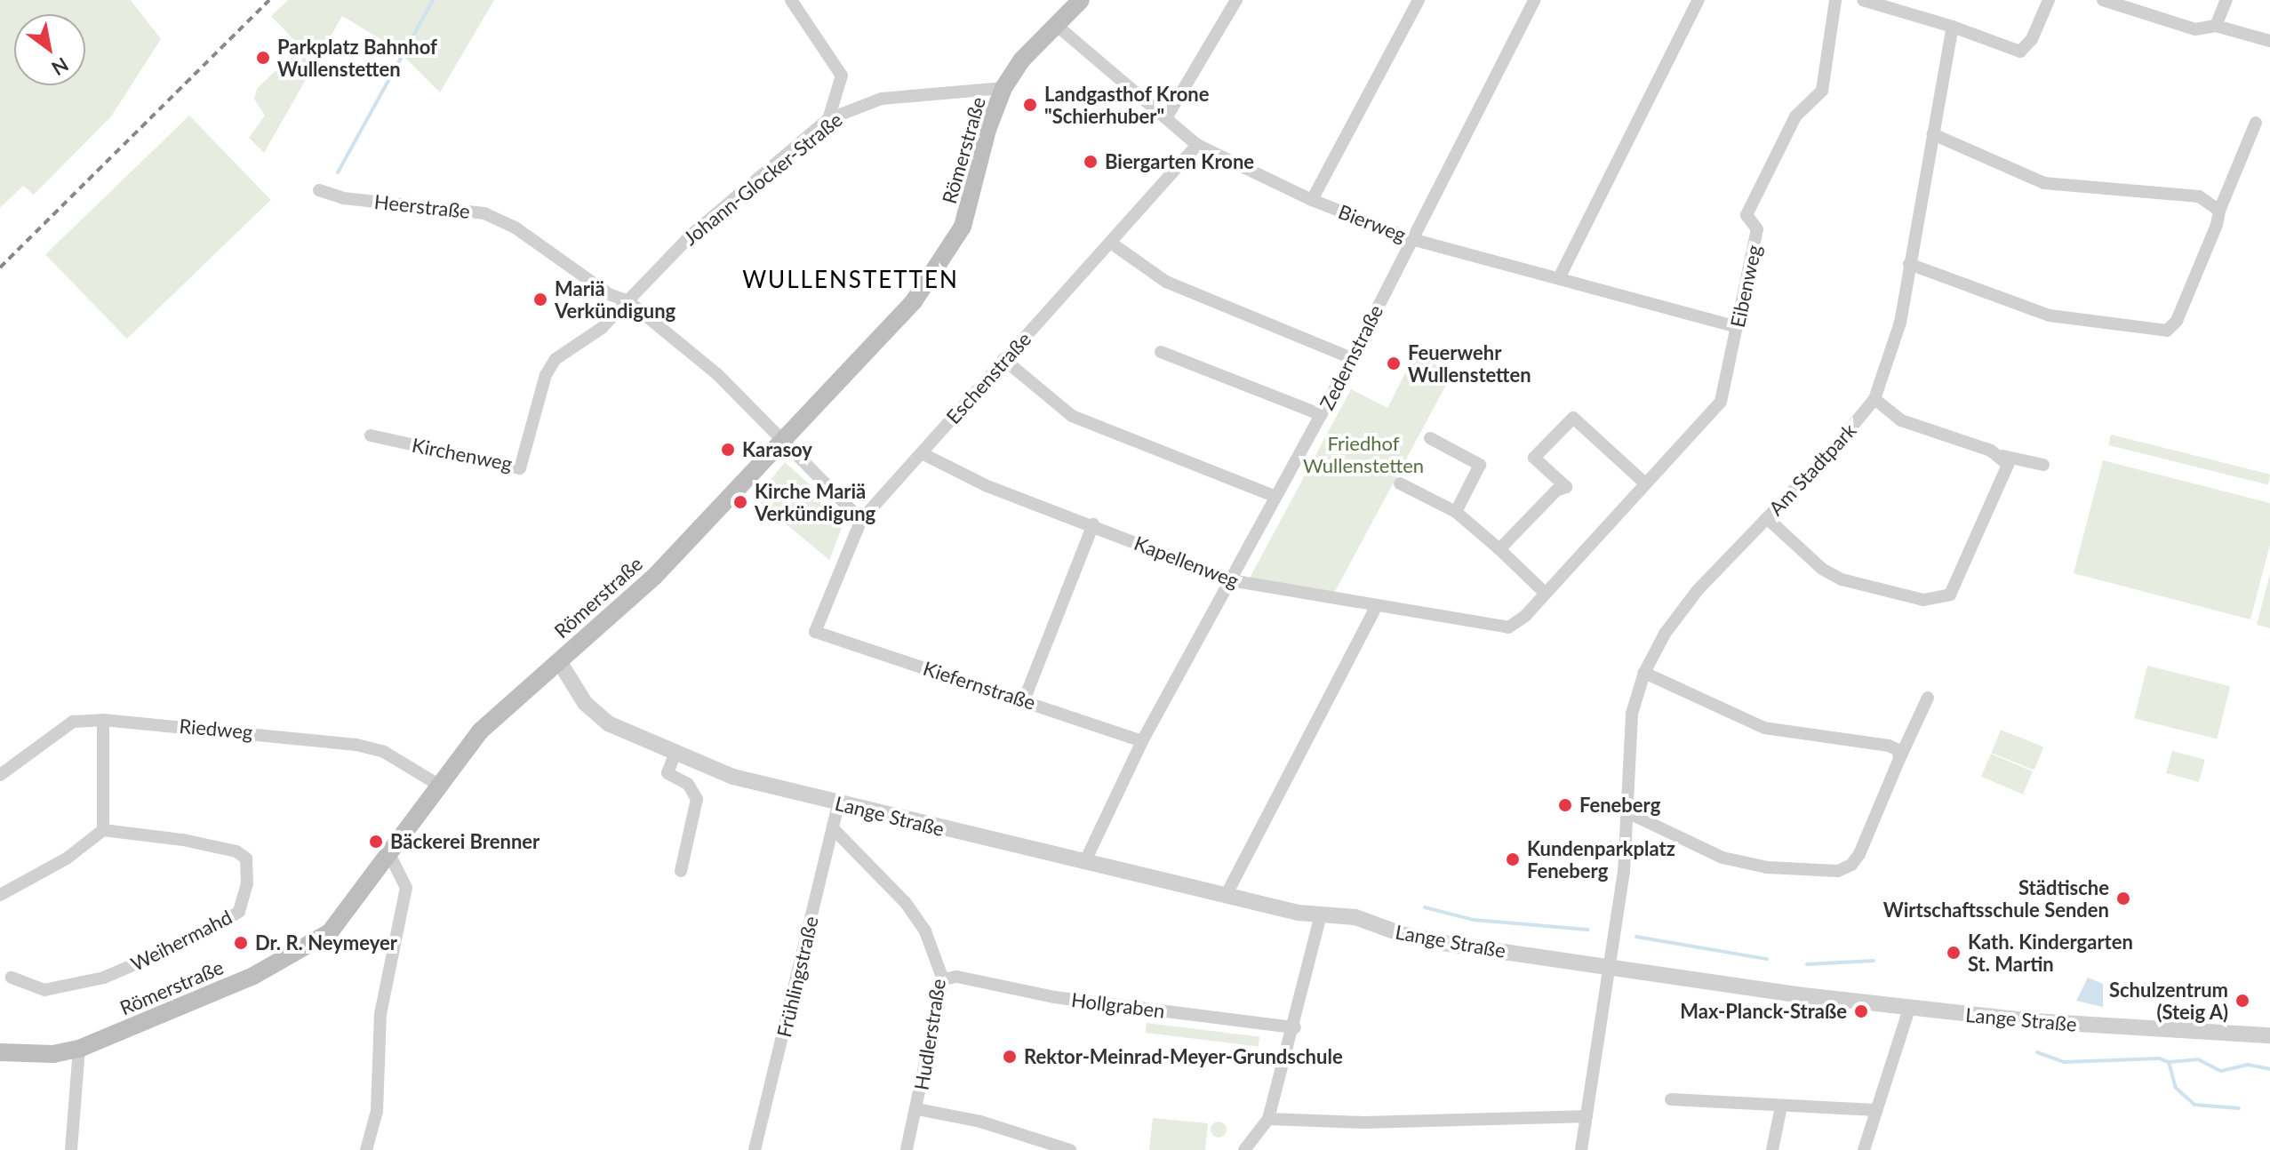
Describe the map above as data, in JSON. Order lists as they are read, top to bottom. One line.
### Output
{"streets":{"main road":["Römerstraße"],"street":["Johann-Glocker-Straße","Heerstraße","Bierweg","Eibenweg","Zedernstraße","Eschenstraße","Kirchenweg","Am Stadtpark","Kapellenweg","Kiefernstraße","Riedweg","Lange Straße","Weihermahd","Frühlingstraße","Hollgraben","Hudlerstraße"]},"crossings":[["Römerstraße","Johann-Glocker-Straße"],["Römerstraße","Heerstraße"],["Römerstraße","Bierweg"],["Römerstraße","Riedweg"],["Römerstraße","Lange Straße"],["Johann-Glocker-Straße","Heerstraße"],["Johann-Glocker-Straße","Kirchenweg"],["Heerstraße","Eschenstraße"],["Heerstraße","Kirchenweg"],["Bierweg","Eibenweg"],["Bierweg","Zedernstraße"],["Bierweg","Eschenstraße"],["Eibenweg","Kapellenweg"],["Zedernstraße","Kapellenweg"],["Zedernstraße","Kiefernstraße"],["Zedernstraße","Lange Straße"],["Eschenstraße","Kapellenweg"],["Eschenstraße","Kiefernstraße"],["Am Stadtpark","Lange Straße"],["Lange Straße","Frühlingstraße"],["Frühlingstraße","Hudlerstraße"],["Hollgraben","Hudlerstraße"]],"districts":["WULLENSTETTEN"],"parks":["Friedhof Wullenstetten"],"places":["Parkplatz Bahnhof Wullenstetten","Landgasthof Krone \"Schierhuber\"","Biergarten Krone","Mariä Verkündigung","Feuerwehr Wullenstetten","Karasoy","Kirche Mariä Verkündigung","Feneberg","Bäckerei Brenner","Kundenparkplatz Feneberg","Städtische Wirtschaftsschule Senden","Dr. R. Neymeyer","Kath. Kindergarten St. Martin","Schulzentrum (Steig A)","Max-Planck-Straße","Rektor-Meinrad-Meyer-Grundschule"],"north":"bottom right"}
